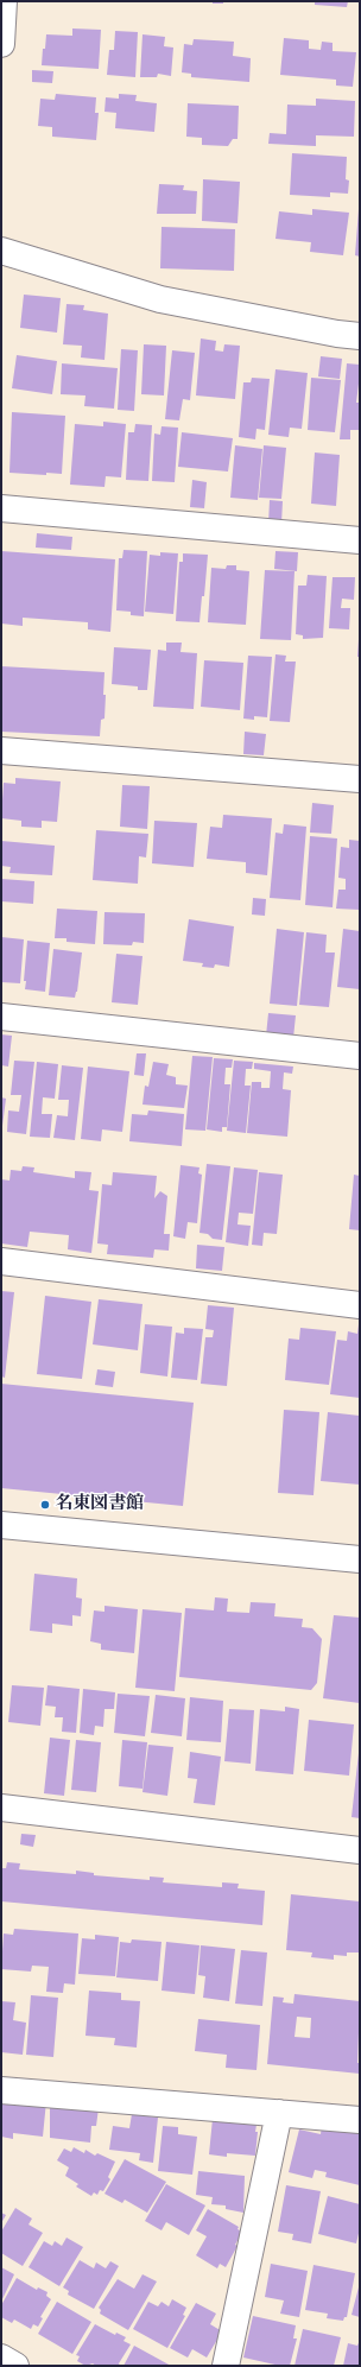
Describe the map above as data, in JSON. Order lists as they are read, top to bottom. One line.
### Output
{"places":["名東図書館"]}
